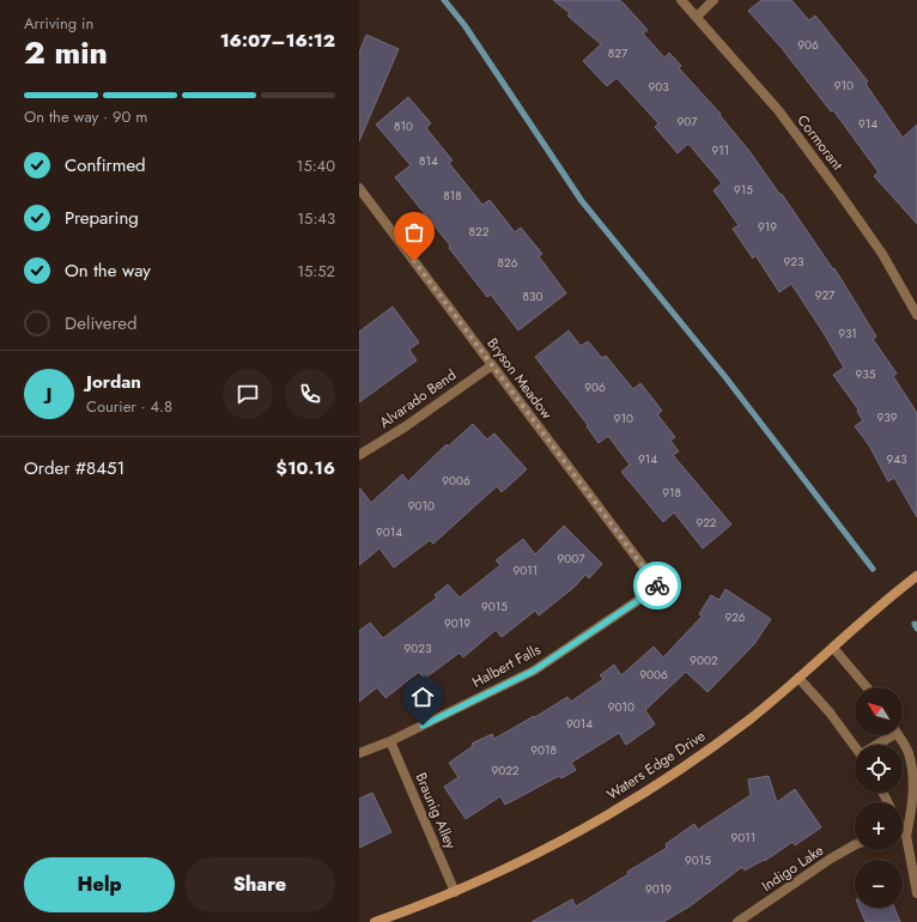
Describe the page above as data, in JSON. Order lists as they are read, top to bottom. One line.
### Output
{"streets":{"street":["Cormorant","Bryson Meadow","Alvarado Bend","Halbert Falls","Waters Edge Drive","Braunig Alley","Indigo Lake"]},"crossings":[["Bryson Meadow","Alvarado Bend"],["Bryson Meadow","Halbert Falls"],["Halbert Falls","Braunig Alley"],["Waters Edge Drive","Braunig Alley"]],"house_numbers":["906","827","910","903","907","914","810","911","814","915","818","919","822","923","826","927","830","931","935","906","939","910","914","943","9006","918","9010","922","9014","9007","9011","9015","926","9019","9023","9002","9006","9010","9014","9018","9022","9011","9015","9019"],"north":"top left","page":{"heading":["2 min","Arriving in","16:07–16:12"],"panel":["Jordan","Courier · 4.8","Order #8451","$10.16"],"bar":"On the way · 90 m","list":[["Confirmed","15:40"],["Preparing","15:43"],["On the way","15:52"],"Delivered"],"round":"J","map_buttons":["+","−"],"buttons":["Help","Share"]}}
